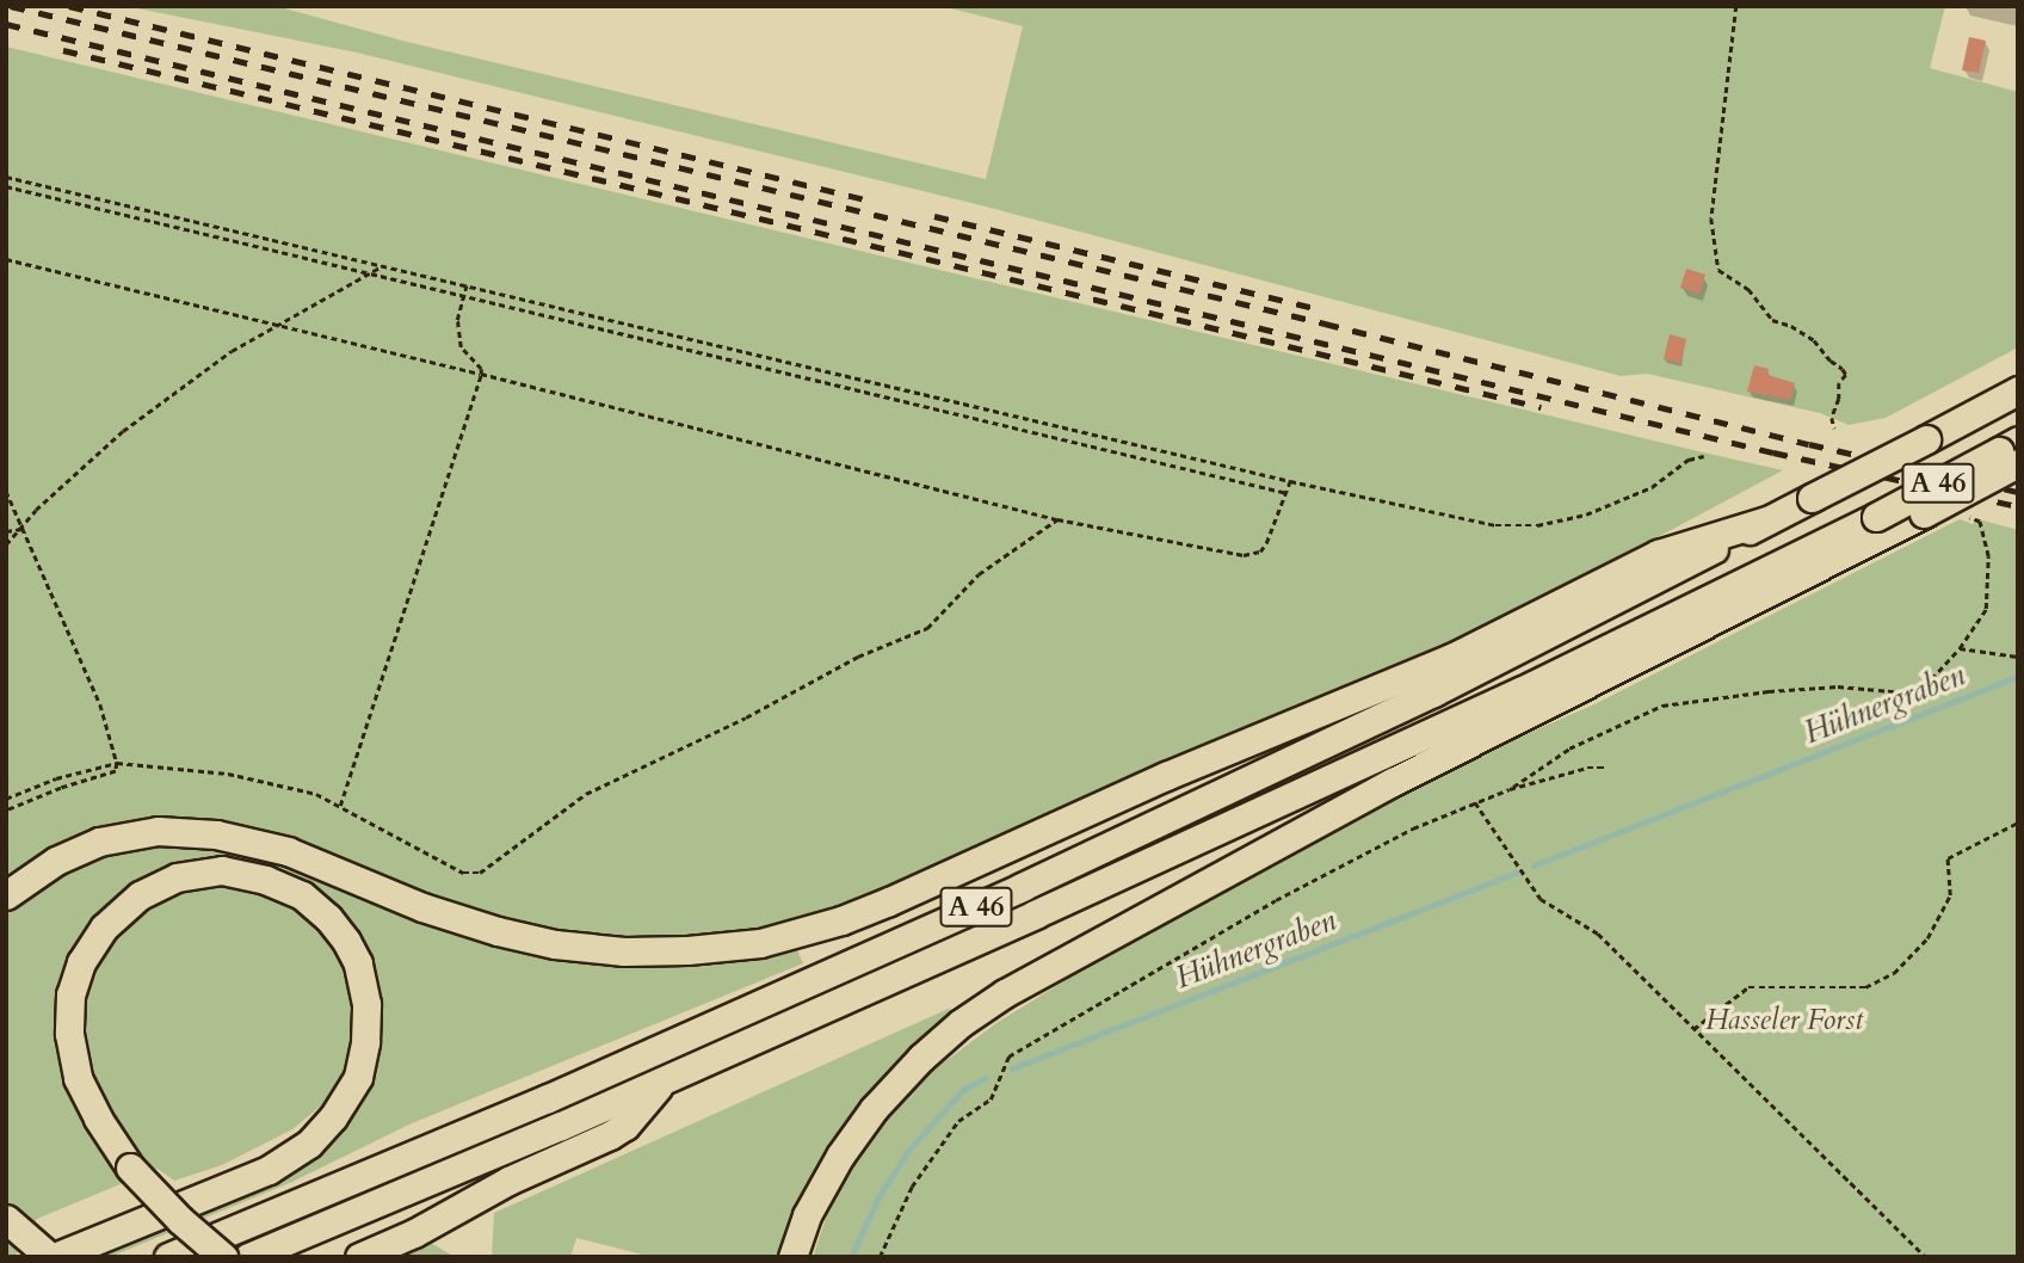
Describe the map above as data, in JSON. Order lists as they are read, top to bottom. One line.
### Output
{"streets":{"highway":["A 46"]},"water":["Hühnergraben"],"parks":["Hasseler Forst"]}
